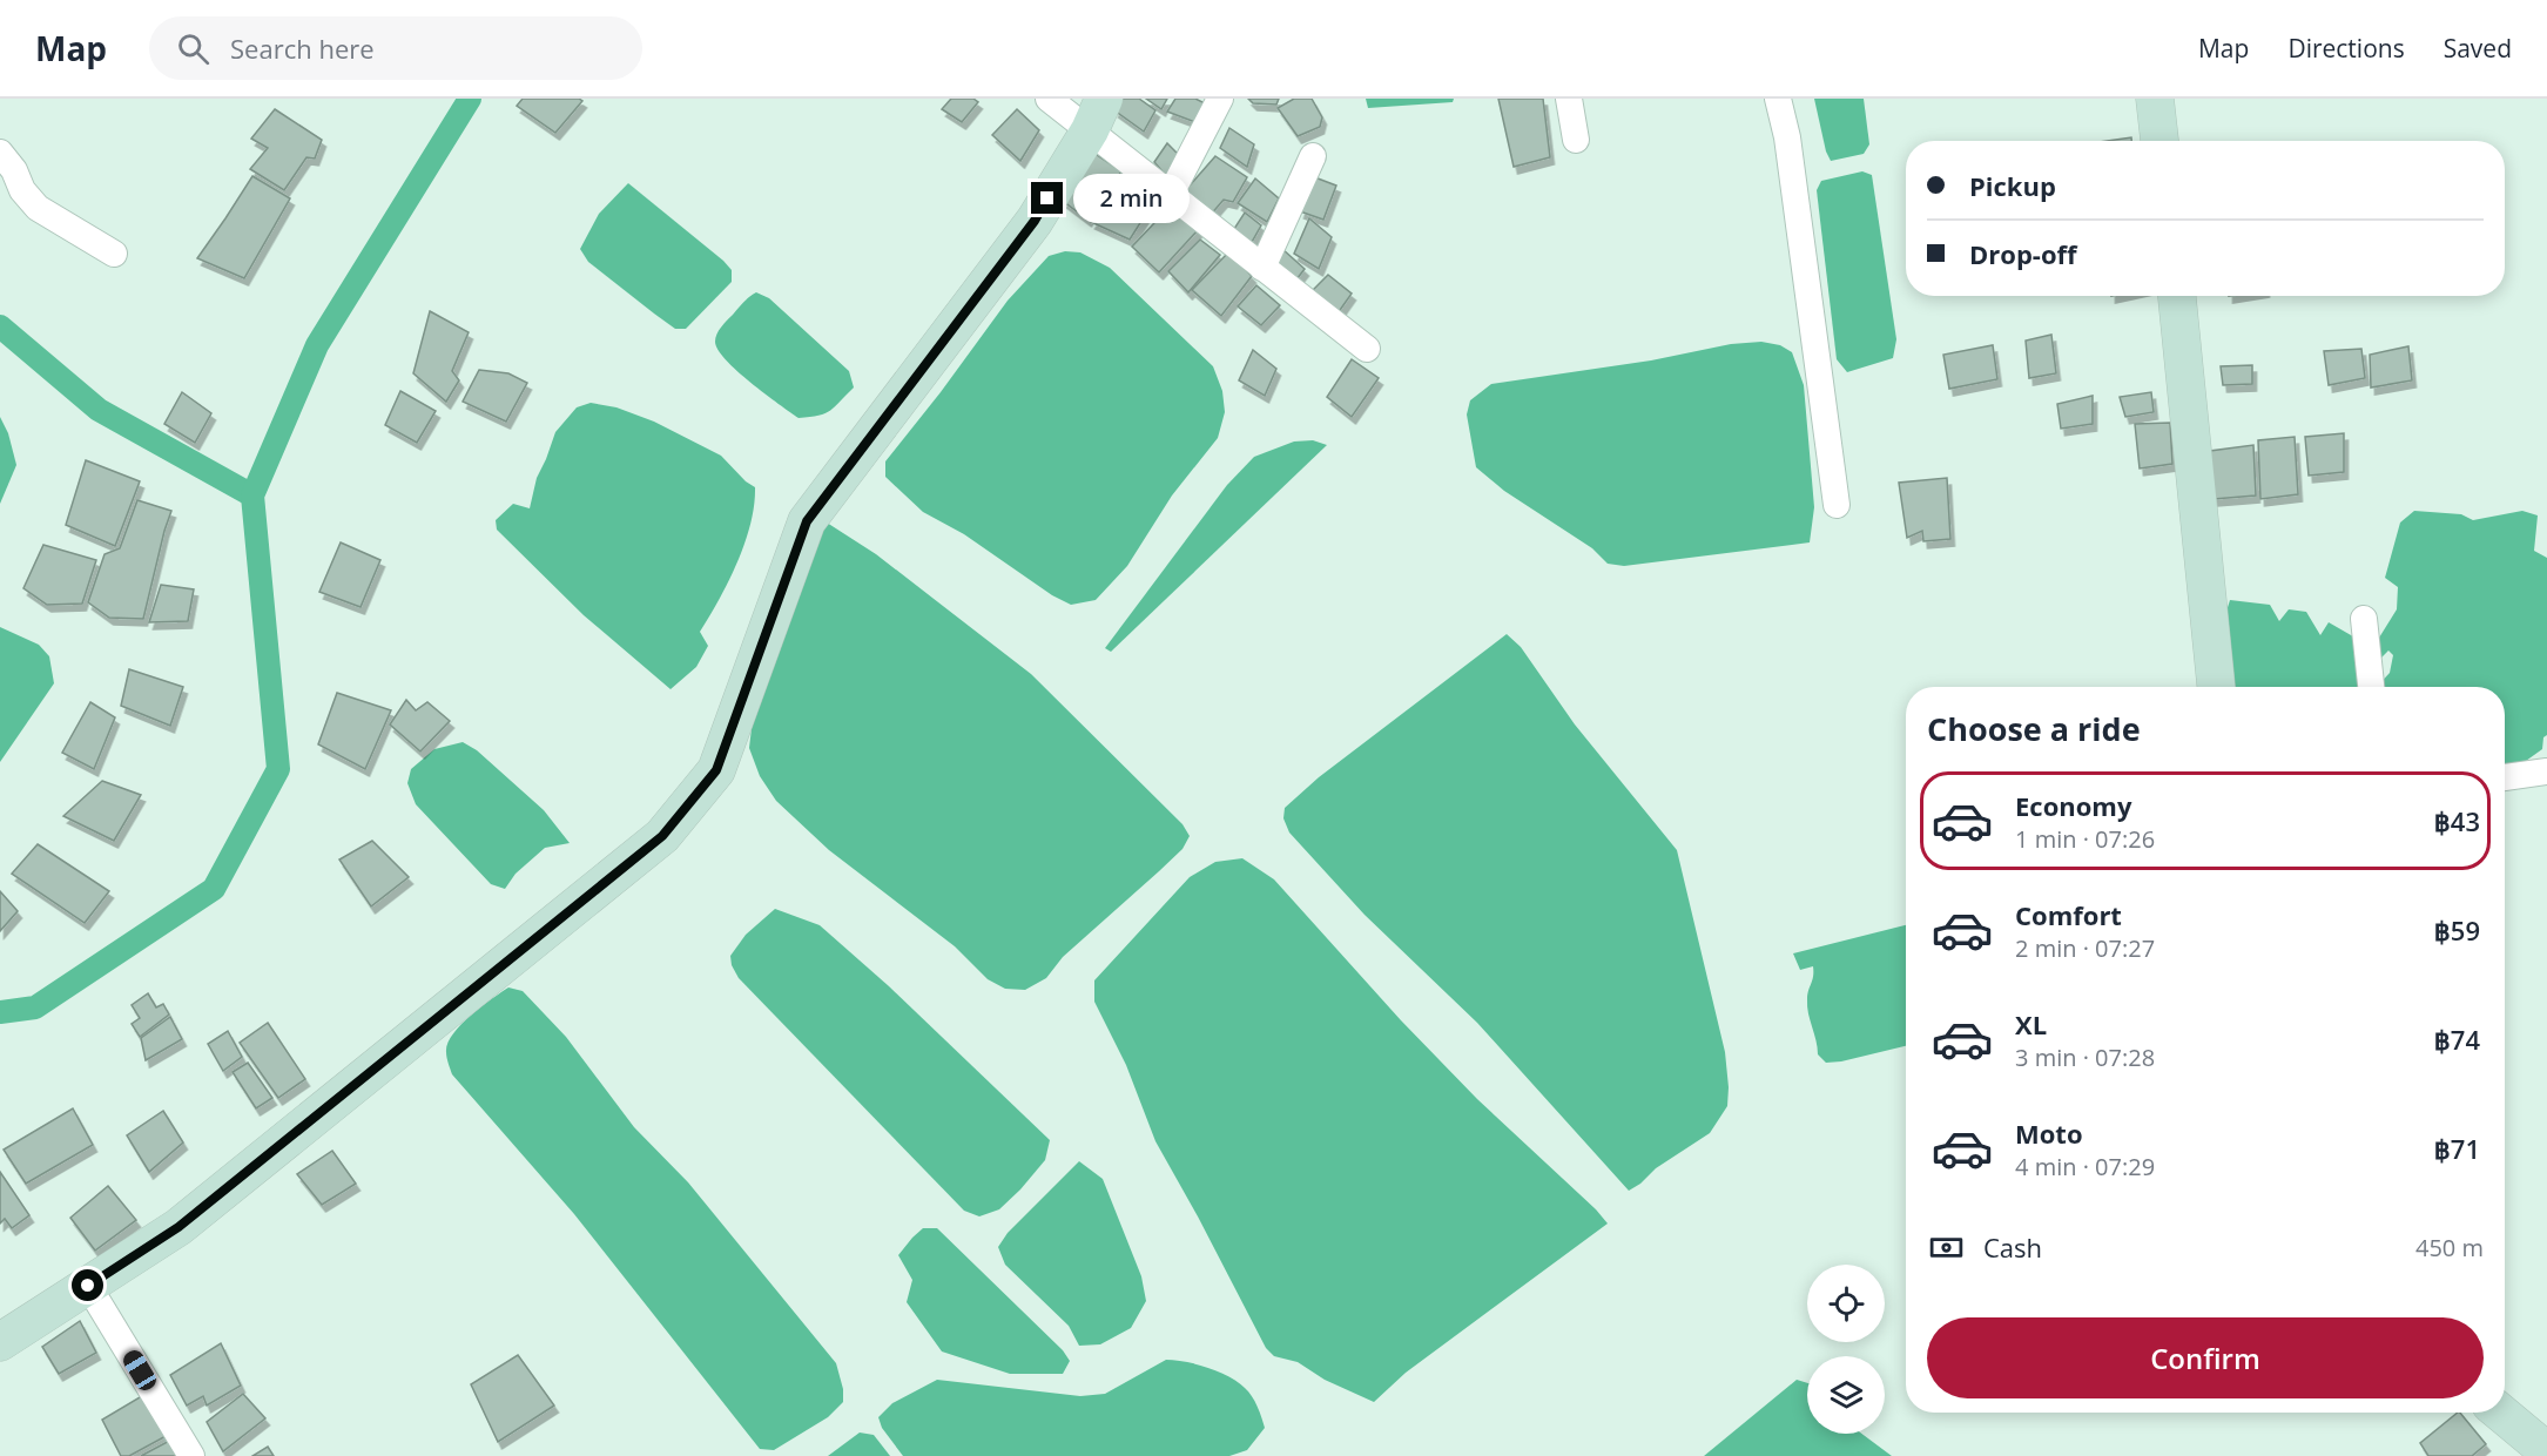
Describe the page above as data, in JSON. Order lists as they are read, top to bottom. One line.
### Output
{"page":{"header":"Map","search":"Search here","nav":["Map","Directions","Saved"],"banner":["Pickup","Drop-off"],"bubble":"2 min","heading":"Choose a ride","list":[{"name":"Economy","note":"1 min · 07:26","value":"฿43"},{"name":"Comfort","note":"2 min · 07:27","value":"฿59"},{"name":"XL","note":"3 min · 07:28","value":"฿74"},{"name":"Moto","note":"4 min · 07:29","value":"฿71"}],"pay":["Cash","450 m"],"buttons":"Confirm"}}
